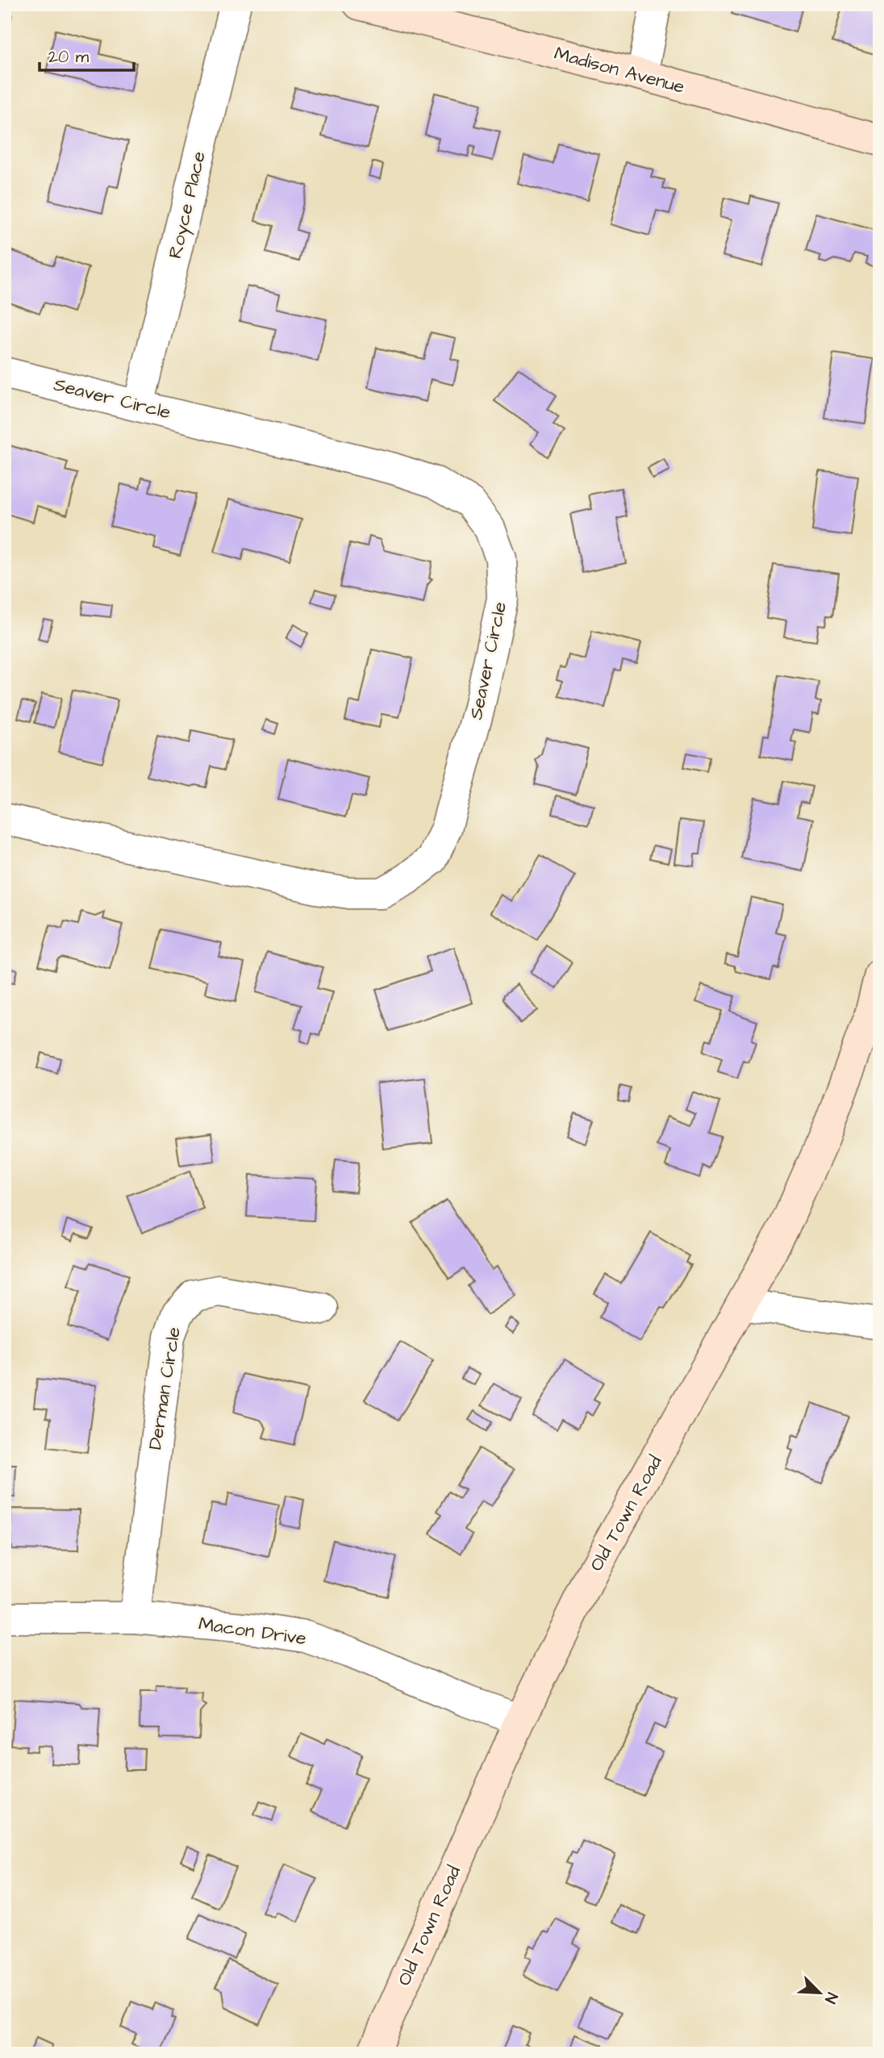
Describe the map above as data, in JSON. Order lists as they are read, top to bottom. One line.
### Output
{"streets":{"main road":["Madison Avenue","Old Town Road"],"street":["Royce Place","Seaver Circle","Derman Circle","Macon Drive"]},"crossings":[["Royce Place","Seaver Circle"],["Derman Circle","Macon Drive"],["Old Town Road","Macon Drive"]],"scale_bar":"20 m","north":"bottom right"}
